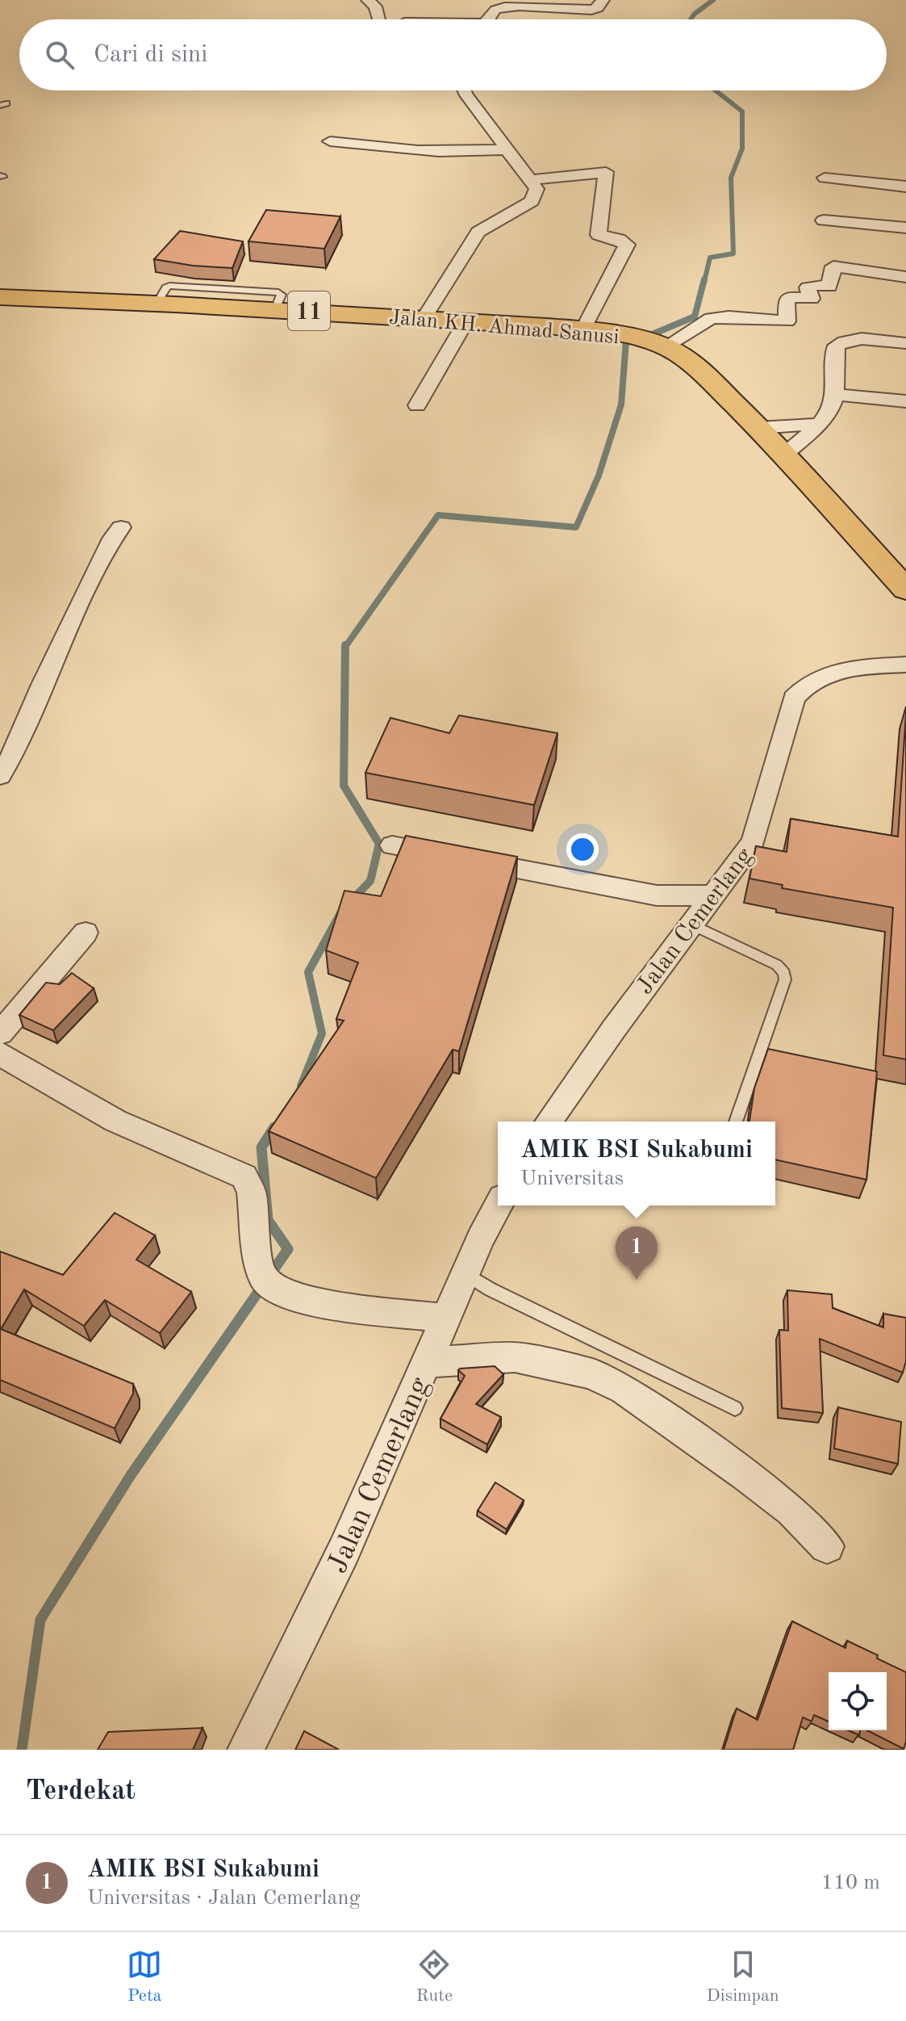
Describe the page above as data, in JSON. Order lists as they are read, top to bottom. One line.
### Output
{"streets":{"highway":["11","Jalan KH. Ahmad Sanusi"],"street":["Jalan Cemerlang"]},"page":{"search":"Cari di sini","popup":["AMIK BSI Sukabumi","Universitas"],"pins":"1","heading":"Terdekat","list":[{"mark":"1","name":"AMIK BSI Sukabumi","note":"Universitas · Jalan Cemerlang","value":"110 m"}],"nav":["Peta","Rute","Disimpan"]}}
